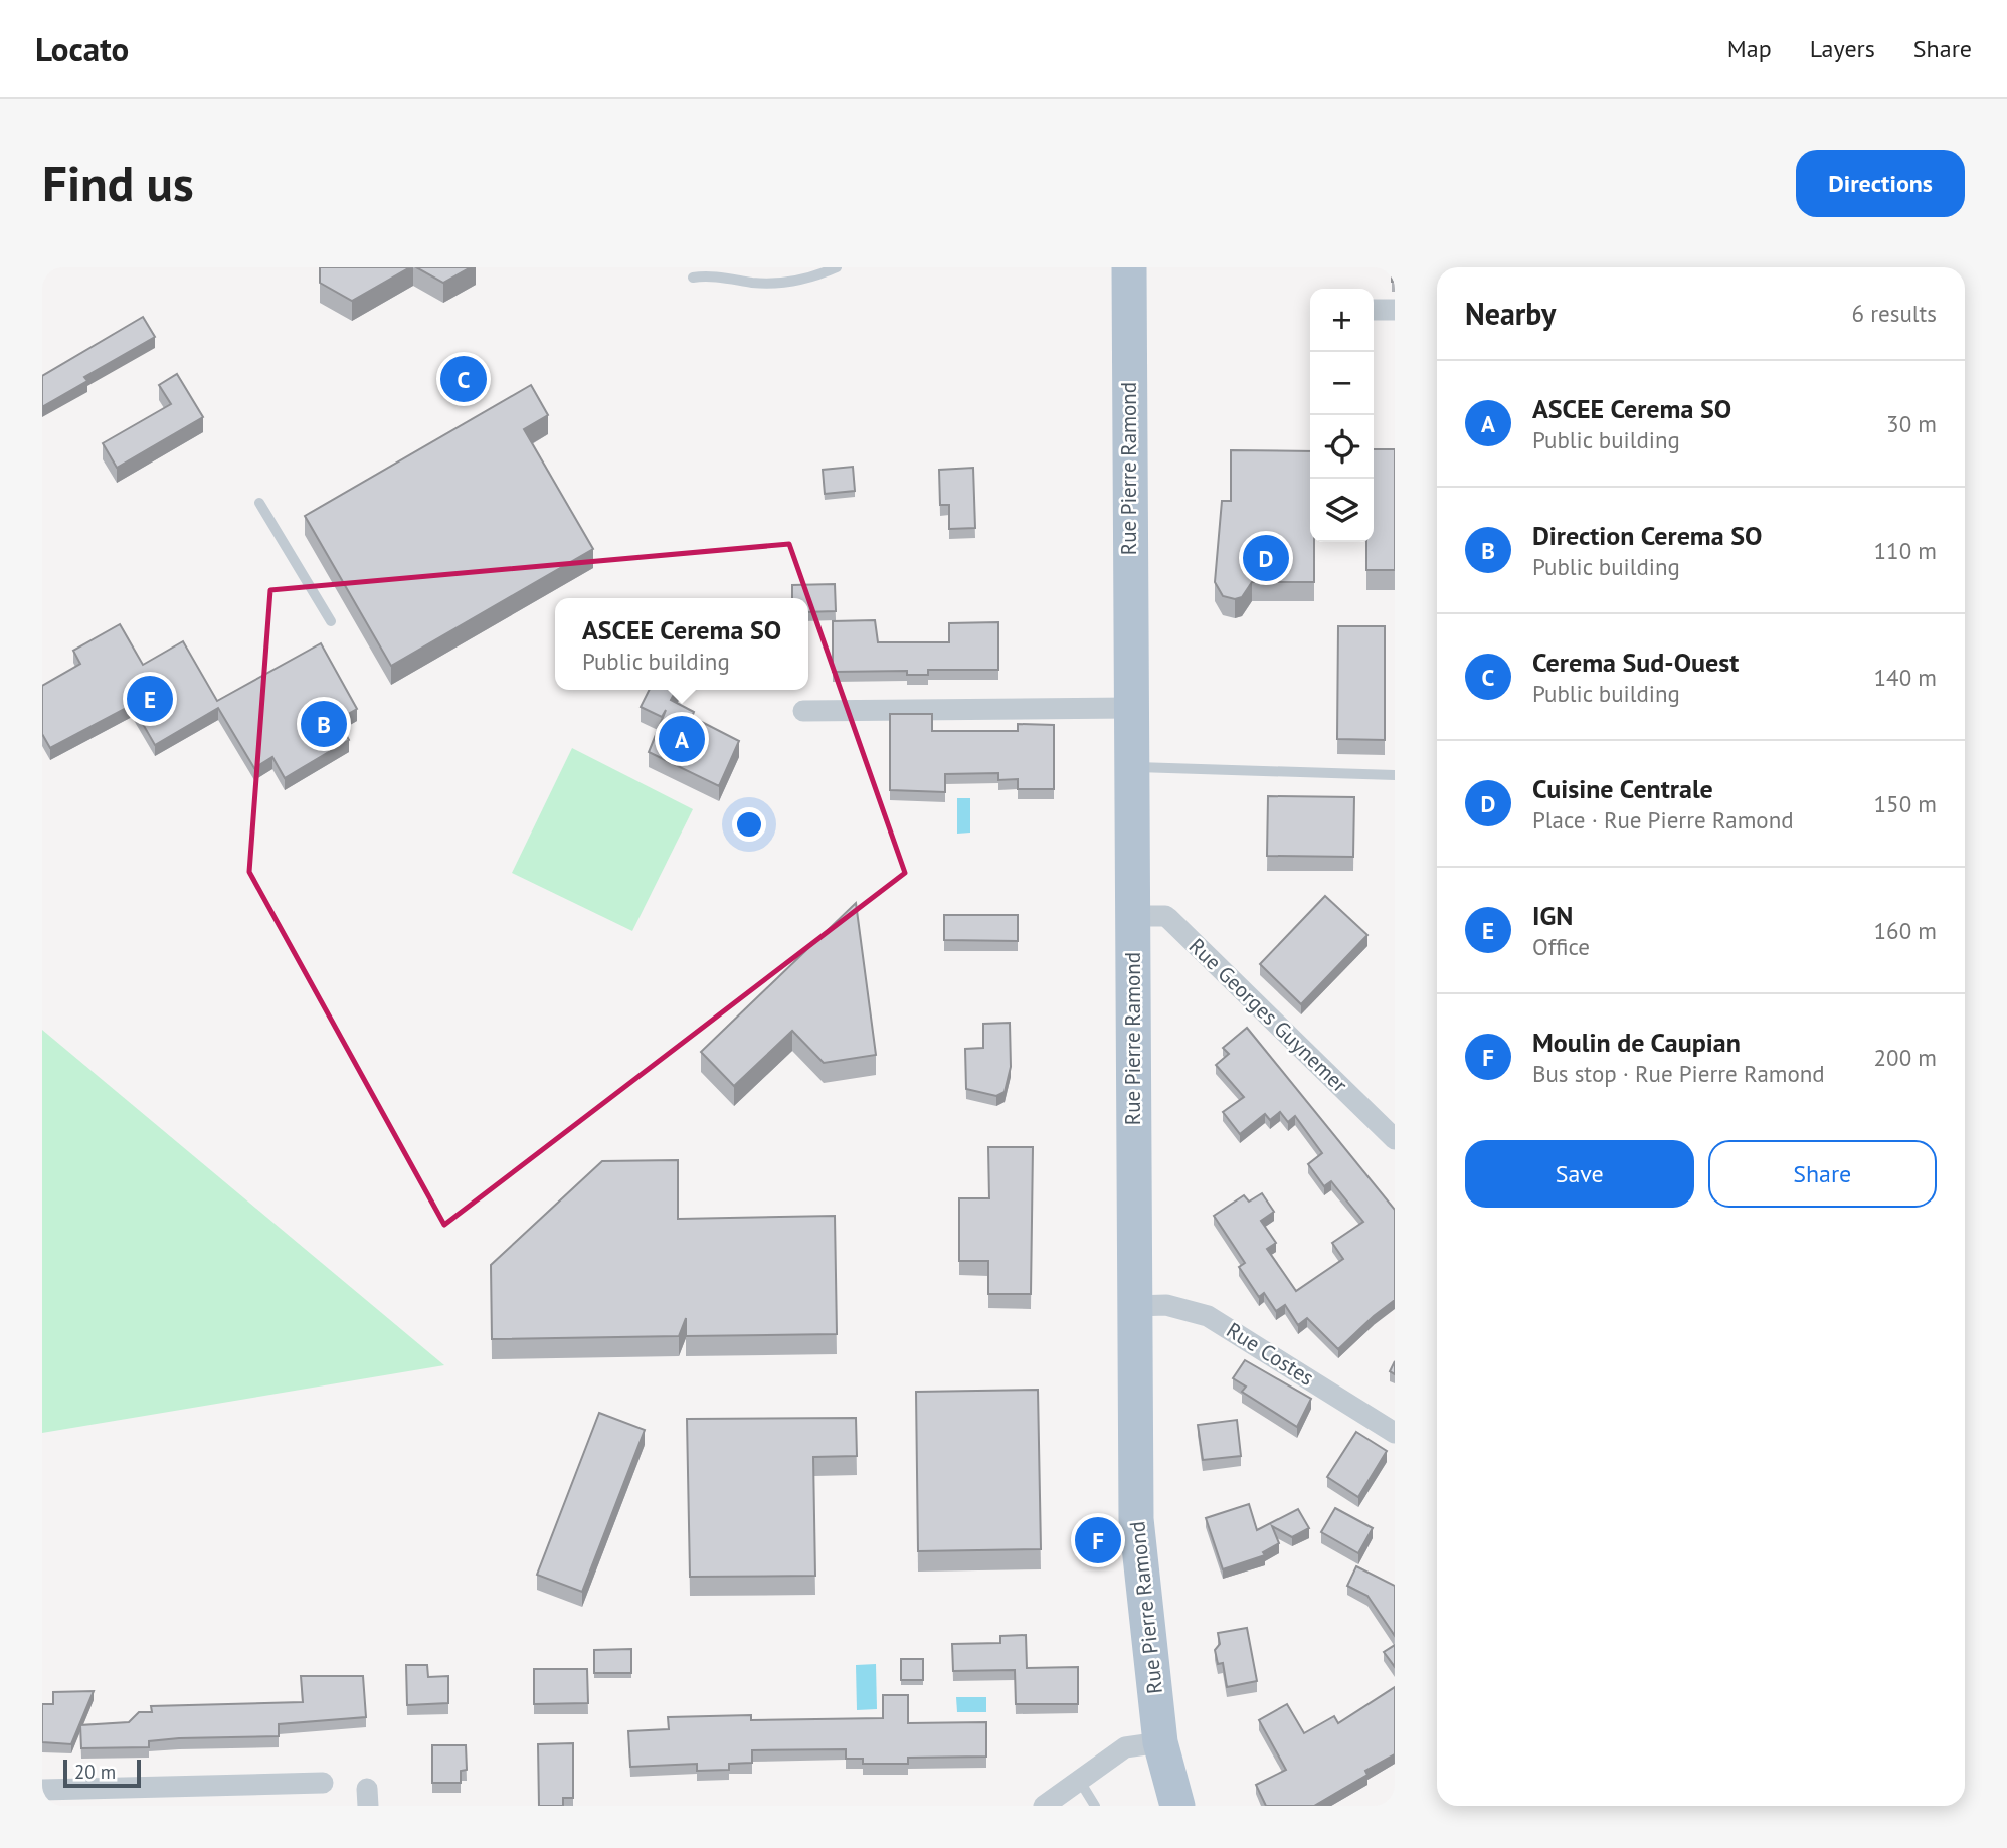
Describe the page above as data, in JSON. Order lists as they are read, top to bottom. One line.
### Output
{"streets":{"main road":["Rue Pierre Ramond"],"street":["Rue Georges Guynemer","Rue Costes"]},"crossings":[["Rue Pierre Ramond","Rue Georges Guynemer"],["Rue Pierre Ramond","Rue Costes"]],"scale_bar":"20 m","page":{"header":"Locato","nav":["Map","Layers","Share"],"buttons":["Directions",["Save","Share"]],"title":"Find us","heading":["Nearby","6 results"],"map_buttons":["+","−"],"pins":["C","D","E","B","A","F"],"list":[{"mark":"A","name":"ASCEE Cerema SO","note":"Public building","value":"30 m"},{"mark":"B","name":"Direction Cerema SO","note":"Public building","value":"110 m"},{"mark":"C","name":"Cerema Sud-Ouest","note":"Public building","value":"140 m"},{"mark":"D","name":"Cuisine Centrale","note":"Place · Rue Pierre Ramond","value":"150 m"},{"mark":"E","name":"IGN","note":"Office","value":"160 m"},{"mark":"F","name":"Moulin de Caupian","note":"Bus stop · Rue Pierre Ramond","value":"200 m"}],"popup":["ASCEE Cerema SO","Public building"],"scale":"20 m"}}
